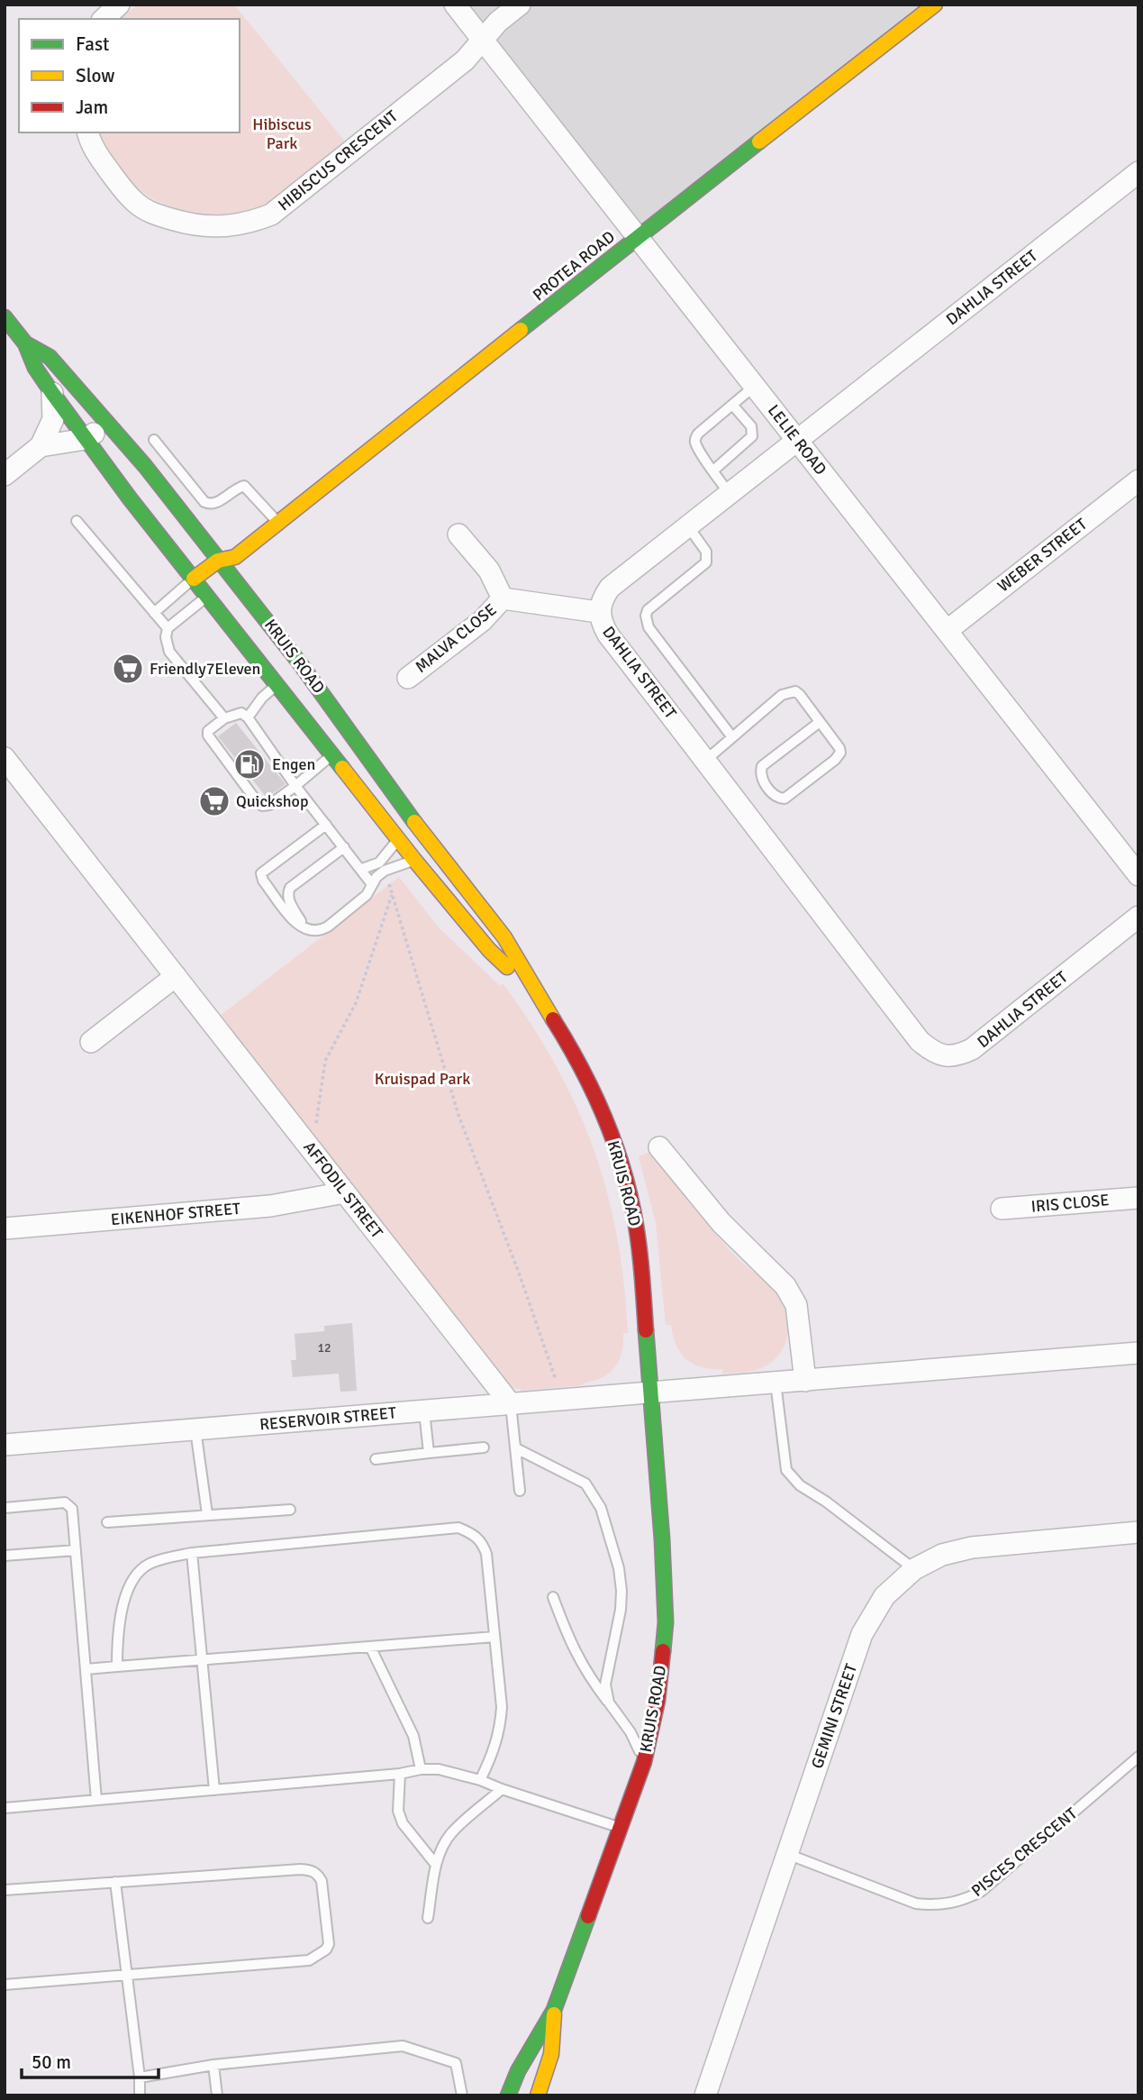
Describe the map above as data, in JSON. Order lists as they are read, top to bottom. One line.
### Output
{"streets":{"street":["HIBISCUS CRESCENT","PROTEA ROAD","DAHLIA STREET","LELIE ROAD","WEBER STREET","MALVA CLOSE","KRUIS ROAD","AFFODIL STREET","IRIS CLOSE","EIKENHOF STREET","RESERVOIR STREET","GEMINI STREET"],"lane":["PISCES CRESCENT"]},"crossings":[["HIBISCUS CRESCENT","LELIE ROAD"],["PROTEA ROAD","LELIE ROAD"],["PROTEA ROAD","KRUIS ROAD"],["DAHLIA STREET","LELIE ROAD"],["DAHLIA STREET","MALVA CLOSE"],["LELIE ROAD","WEBER STREET"],["KRUIS ROAD","RESERVOIR STREET"],["AFFODIL STREET","EIKENHOF STREET"],["AFFODIL STREET","RESERVOIR STREET"],["GEMINI STREET","PISCES CRESCENT"]],"parks":["Hibiscus Park","Kruispad Park"],"places":{"supermarket":["Friendly7Eleven","Quickshop"],"fuel station":["Engen"]},"house_numbers":["12"],"legend":["Fast","Slow","Jam"],"scale_bar":"50 m"}
